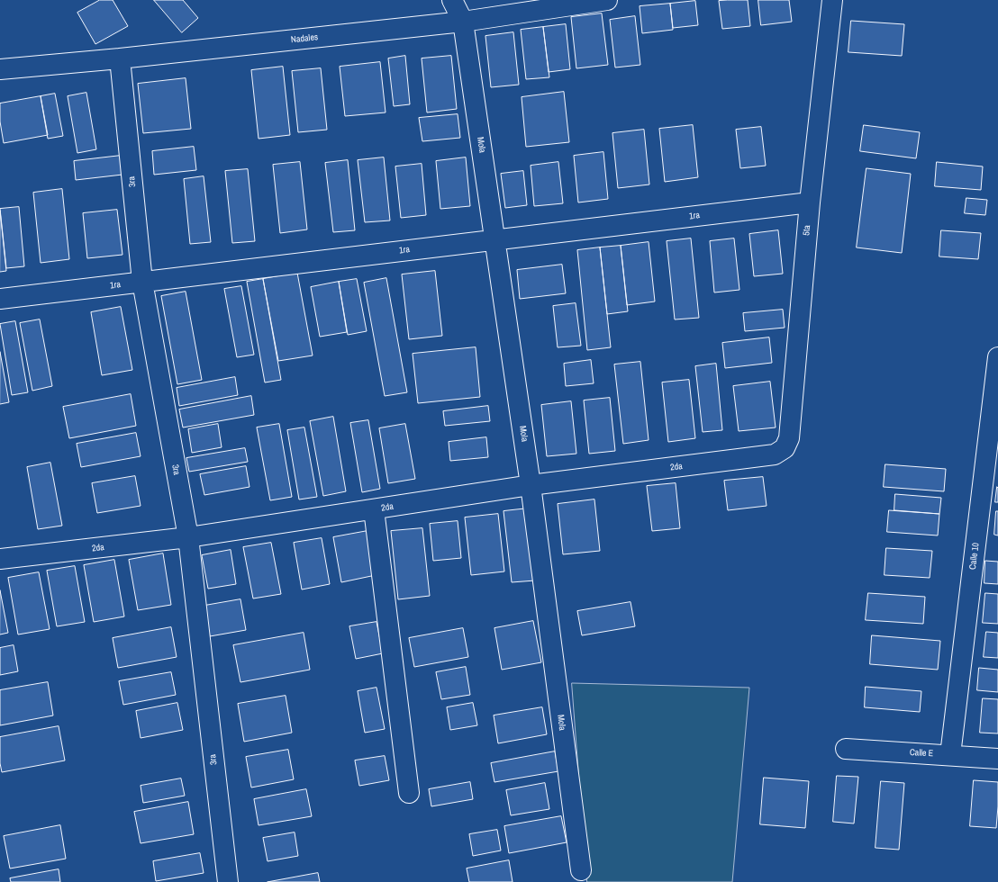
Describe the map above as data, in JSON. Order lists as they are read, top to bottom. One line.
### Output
{"streets":{"street":["Nadales","Mola","3ra","1ra","5ta","2da","Calle 10","Calle E"]},"crossings":[["Nadales","Mola"],["Nadales","3ra"],["Mola","1ra"],["Mola","2da"],["3ra","1ra"],["3ra","2da"],["1ra","5ta"],["5ta","2da"],["Calle 10","Calle E"]]}
